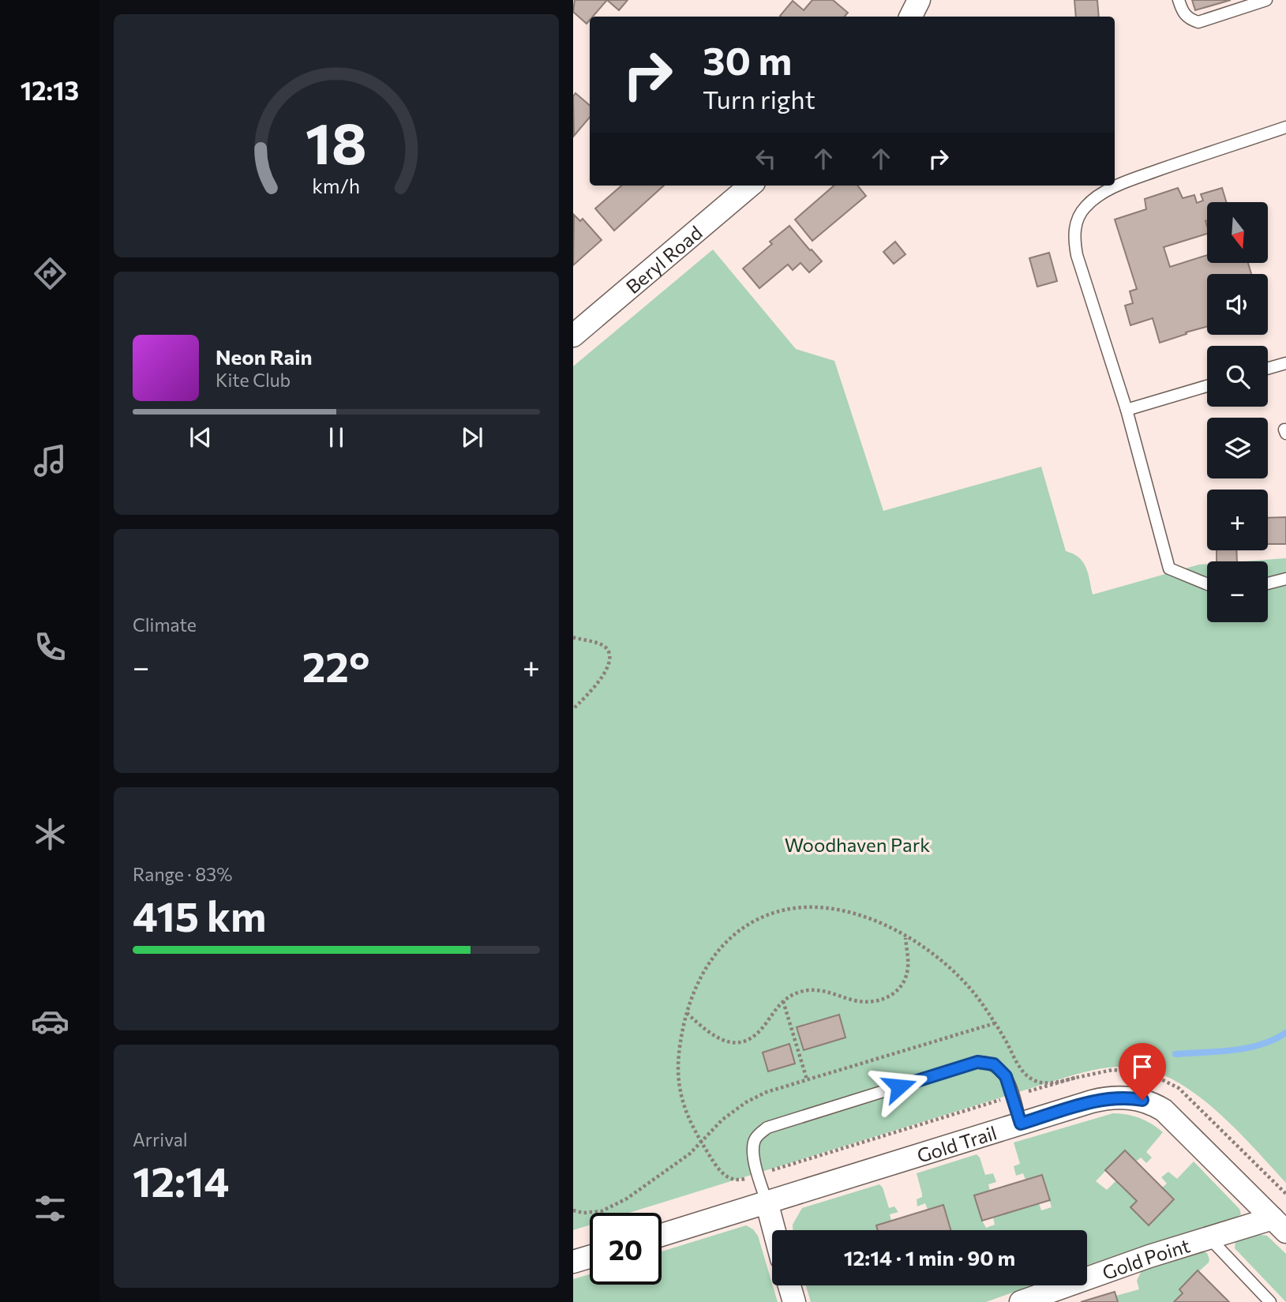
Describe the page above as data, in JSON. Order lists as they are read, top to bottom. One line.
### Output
{"streets":{"street":["Beryl Road","Gold Trail","Gold Point"]},"crossings":[["Gold Trail","Gold Point"]],"parks":["Woodhaven Park"],"north":"bottom","page":{"tabs":"12:13","turn":["30 m","Turn right"],"map_buttons":["+","−"],"song":["Neon Rain","Kite Club"],"tile":["Climate",["Range · 83%","415 km"],["Arrival","12:14"]],"heat":["−","22°","+"],"limit":"20","trip":"12:14 · 1 min · 90 m","gauge":["18","km/h"]}}
